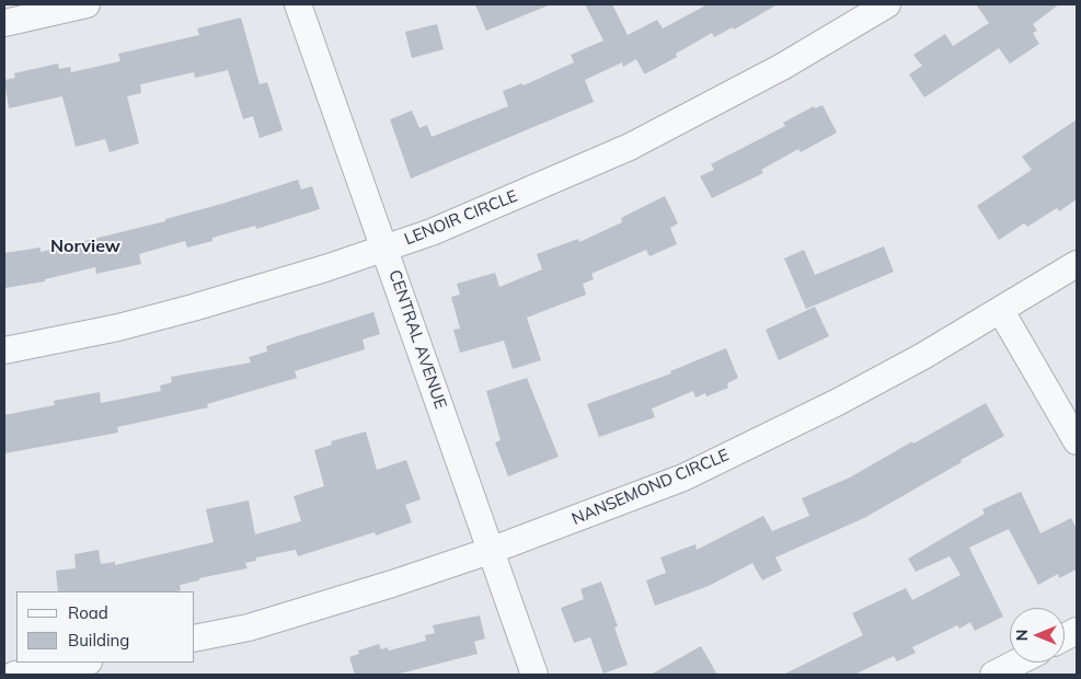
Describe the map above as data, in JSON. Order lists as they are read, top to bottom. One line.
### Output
{"streets":{"street":["LENOIR CIRCLE","CENTRAL AVENUE","NANSEMOND CIRCLE"]},"crossings":[["LENOIR CIRCLE","CENTRAL AVENUE"],["CENTRAL AVENUE","NANSEMOND CIRCLE"]],"districts":["Norview"],"legend":["Road","Building"],"north":"left"}
